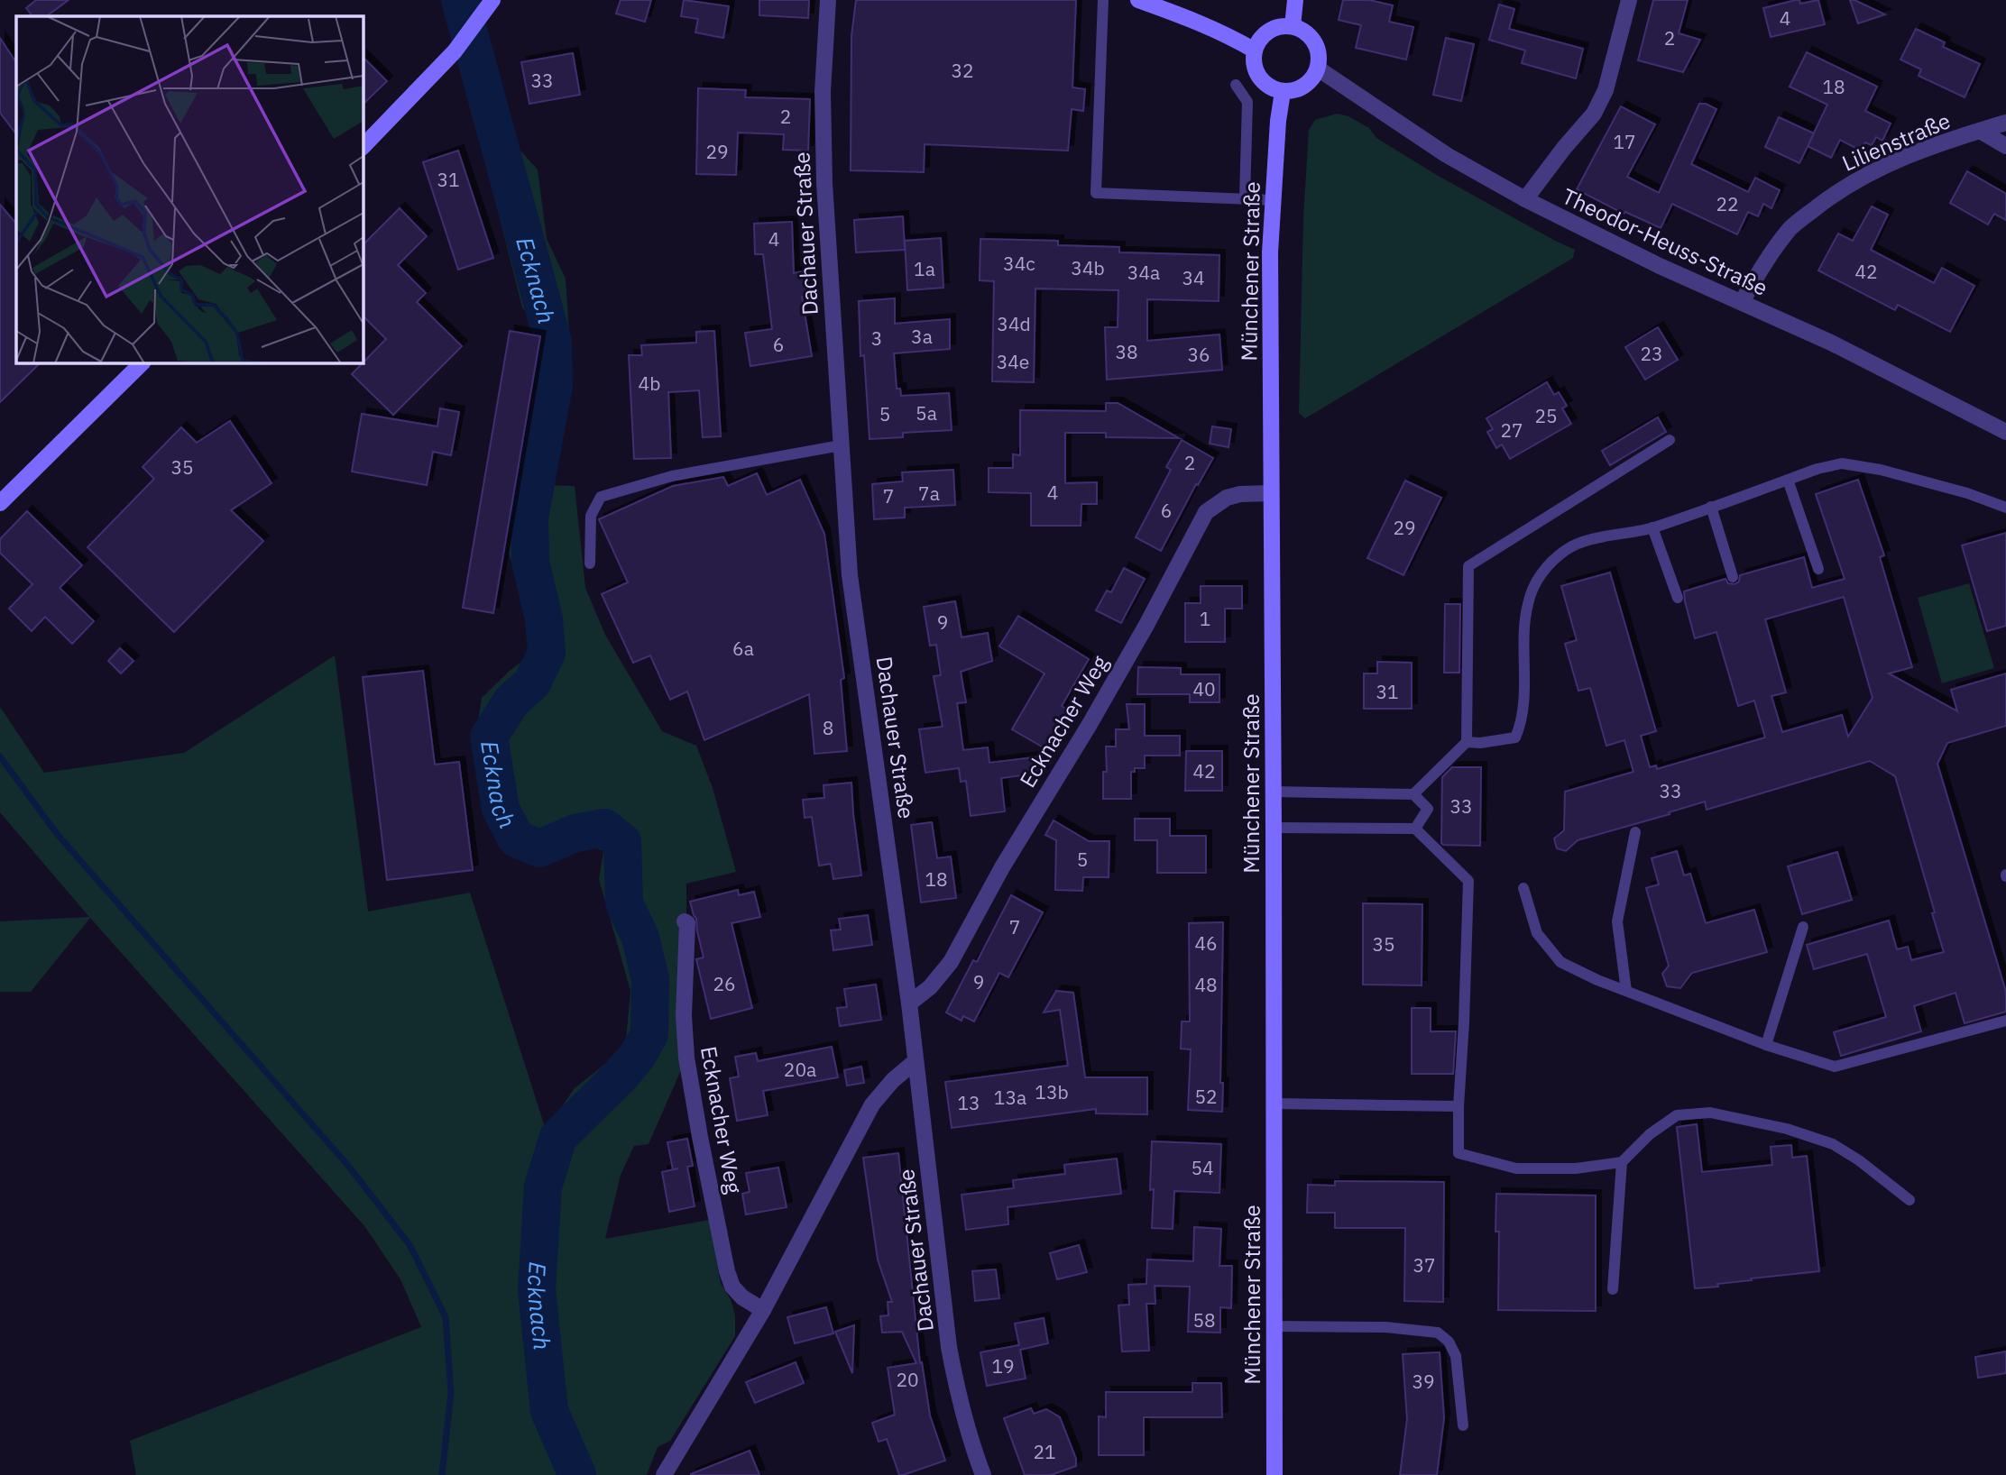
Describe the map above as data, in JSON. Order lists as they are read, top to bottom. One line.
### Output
{"streets":{"main road":["Münchener Straße"],"street":["Lilienstraße","Dachauer Straße","Theodor-Heuss-Straße","Ecknacher Weg"]},"crossings":[["Lilienstraße","Theodor-Heuss-Straße"],["Dachauer Straße","Ecknacher Weg"],["Theodor-Heuss-Straße","Münchener Straße"],["Münchener Straße","Ecknacher Weg"]],"water":["Ecknach"],"house_numbers":["4","2","32","33","18","2","17","29","31","22","4","34c","34b","1a","42","34a","34","34d","3a","3","6","38","23","36","34e","4b","5a","5","25","27","2","35","4","7a","7","6","29","1","9","6a","40","31","8","42","33","33","5","18","7","46","35","9","26","48","20a","13b","52","13a","13","54","37","58","19","20","39","21"]}
